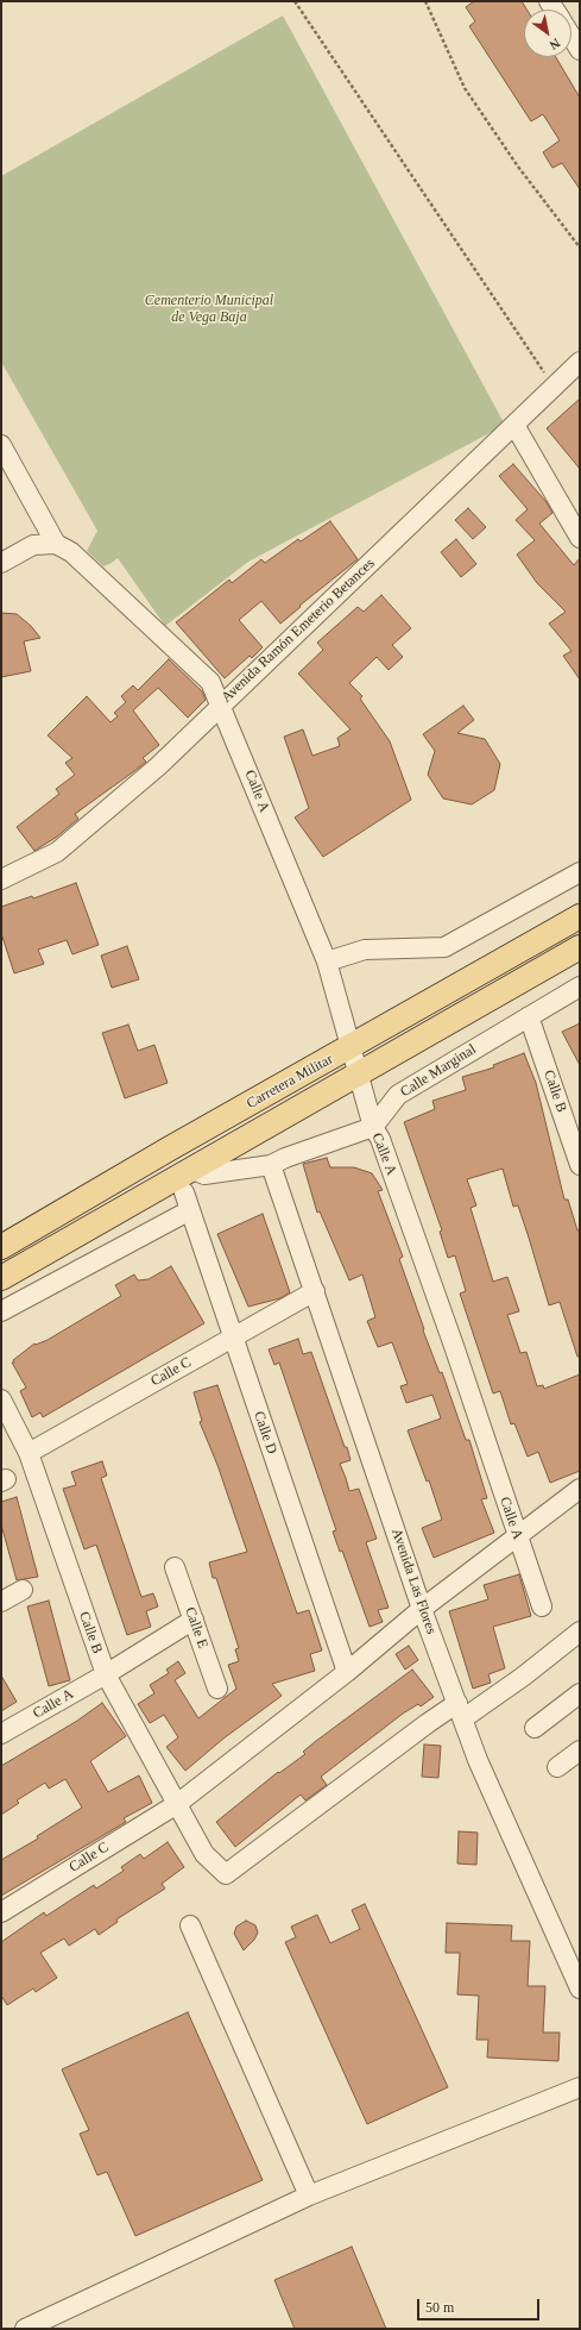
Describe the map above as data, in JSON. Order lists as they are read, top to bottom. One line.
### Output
{"streets":{"main road":["Carretera Militar"],"street":["Avenida Ramón Emeterio Betances","Calle A","Calle Marginal","Calle B","Calle C","Calle D","Avenida Las Flores","Calle E"]},"crossings":[["Avenida Ramón Emeterio Betances","Calle A"],["Calle A","Calle Marginal"],["Calle A","Carretera Militar"],["Calle A","Calle B"],["Calle A","Calle C"],["Calle A","Calle E"],["Calle Marginal","Calle B"],["Calle B","Calle C"],["Calle B","Avenida Las Flores"],["Calle C","Calle D"],["Calle C","Avenida Las Flores"]],"parks":["Cementerio Municipal de Vega Baja"],"scale_bar":"50 m","north":"bottom right"}
